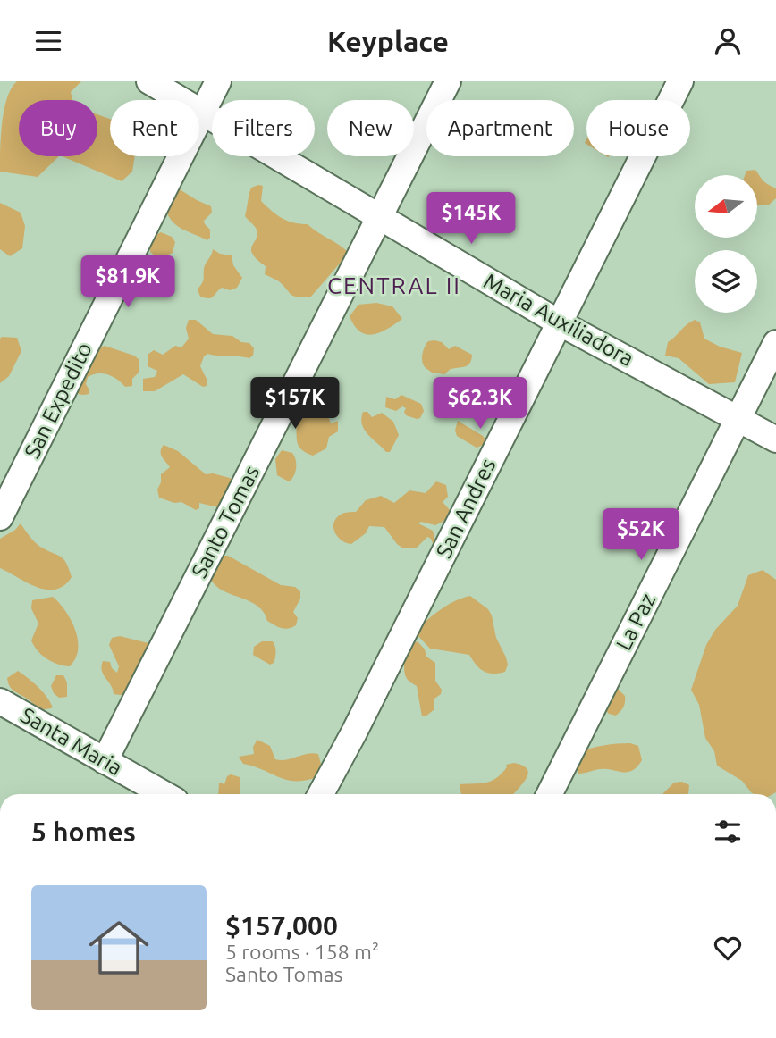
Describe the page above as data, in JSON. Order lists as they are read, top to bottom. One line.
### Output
{"streets":{"street":["Maria Auxiliadora","San Expedito","San Andres","Santo Tomas","La Paz","Santa Maria"]},"crossings":[["Maria Auxiliadora","San Expedito"],["Maria Auxiliadora","San Andres"],["Maria Auxiliadora","Santo Tomas"],["Maria Auxiliadora","La Paz"],["Santo Tomas","Santa Maria"]],"districts":["CENTRAL II"],"north":"left","page":{"header":"Keyplace","chip":["Buy","Rent","Filters","New","Apartment","House"],"price":["$145K","$81.9K","$157K","$62.3K","$52K"],"heading":"5 homes","list":[{"name":"$157,000","note":"5 rooms · 158 m² · Santo Tomas"}]}}
